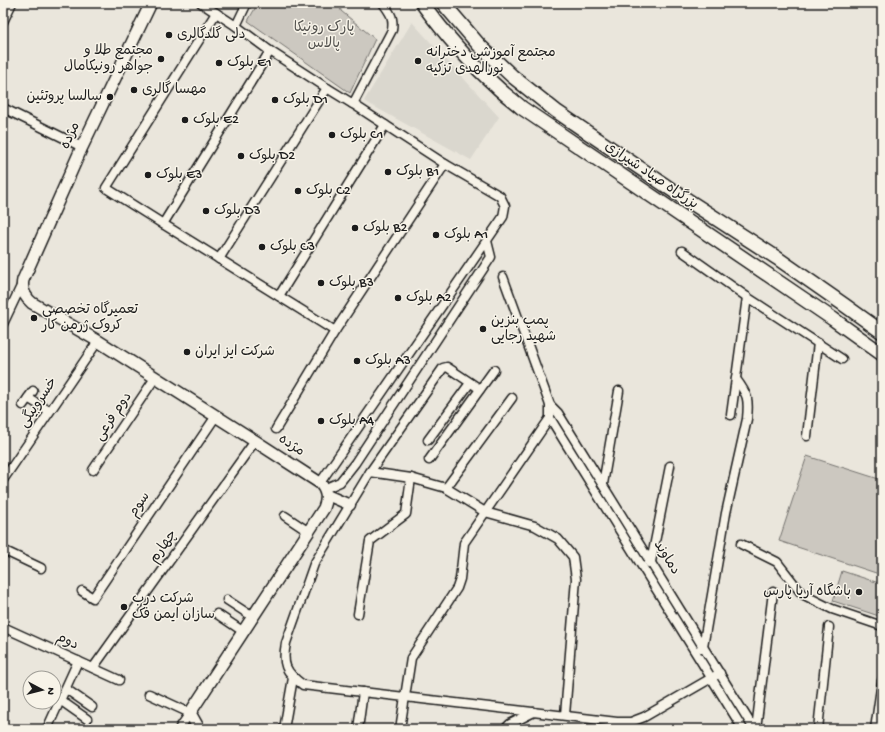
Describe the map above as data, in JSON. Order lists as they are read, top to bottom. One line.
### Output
{"streets":{"highway":["بزرگراه صیاد شیرازی"],"main road":["مژده"],"street":["خسروبیگی","دوم فرعی","سوم","چهارم","دماوند","دوم"]},"crossings":[["مژده","خسروبیگی"],["مژده","دوم فرعی"],["مژده","سوم"],["مژده","چهارم"],["چهارم","دوم"]],"parks":["پارک رونیکا پالاس"],"places":["دلی گلدگالری","مجتمع طلا و جواهر رونیکامال","مجتمع آموزشی دخترانه نورالهدی تزکیه","بلوک E1","مهسا گالری","سالسا پروتئین","بلوک D1","بلوک E2","بلوک C1","بلوک D2","بلوک B1","بلوک E3","بلوک C2","بلوک D3","بلوک B2","بلوک A1","بلوک C3","بلوک B3","بلوک A2","تعمیرگاه تخصصی کروک ژرمن کار","پمپ بنزین شهید رجایی","شرکت ایز ایران","بلوک A3","بلوک A4","باشگاه آریا پارس","شرکت درب سازان ایمن فک"],"north":"right"}
